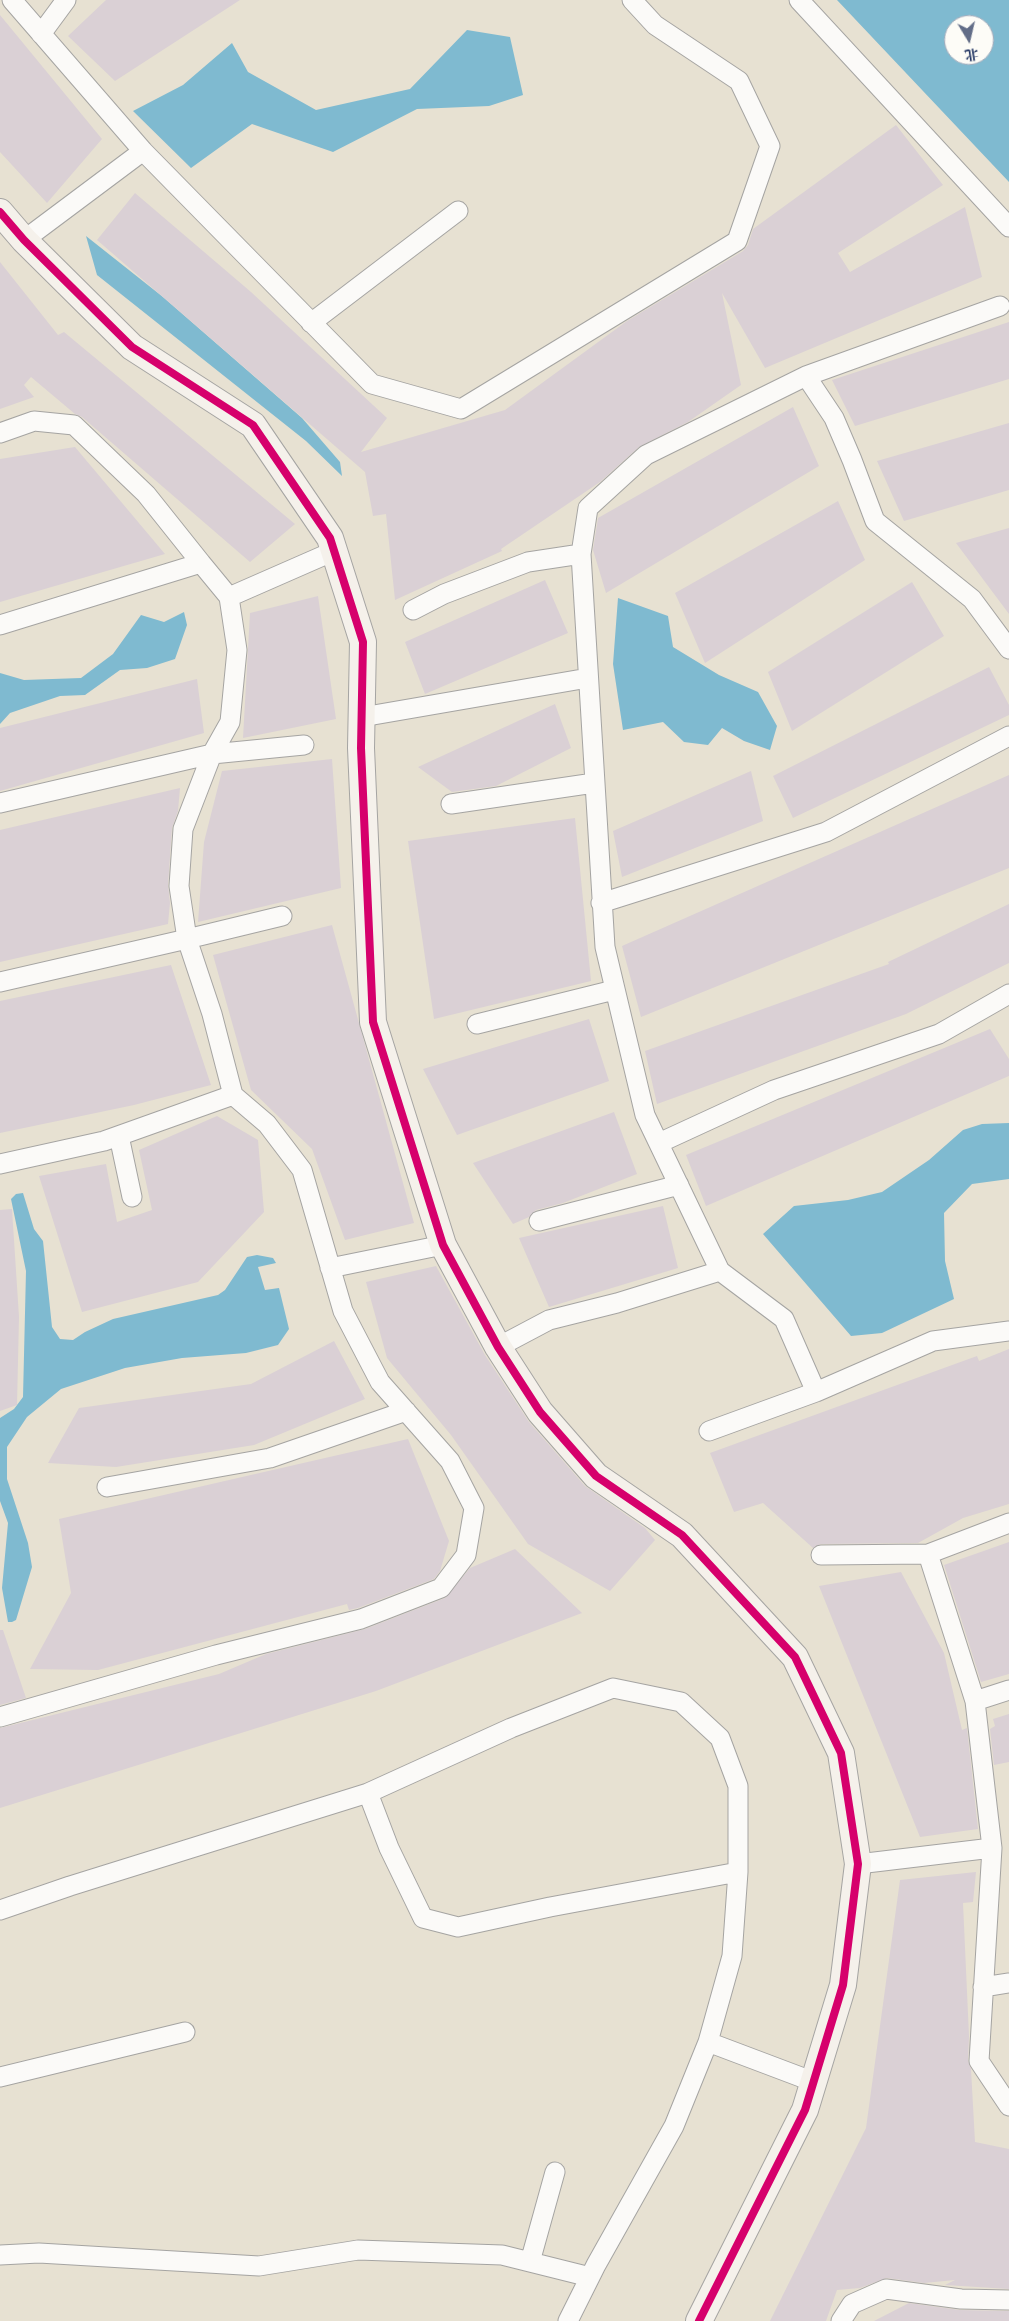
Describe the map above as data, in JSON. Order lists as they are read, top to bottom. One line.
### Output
{"north":"bottom"}
